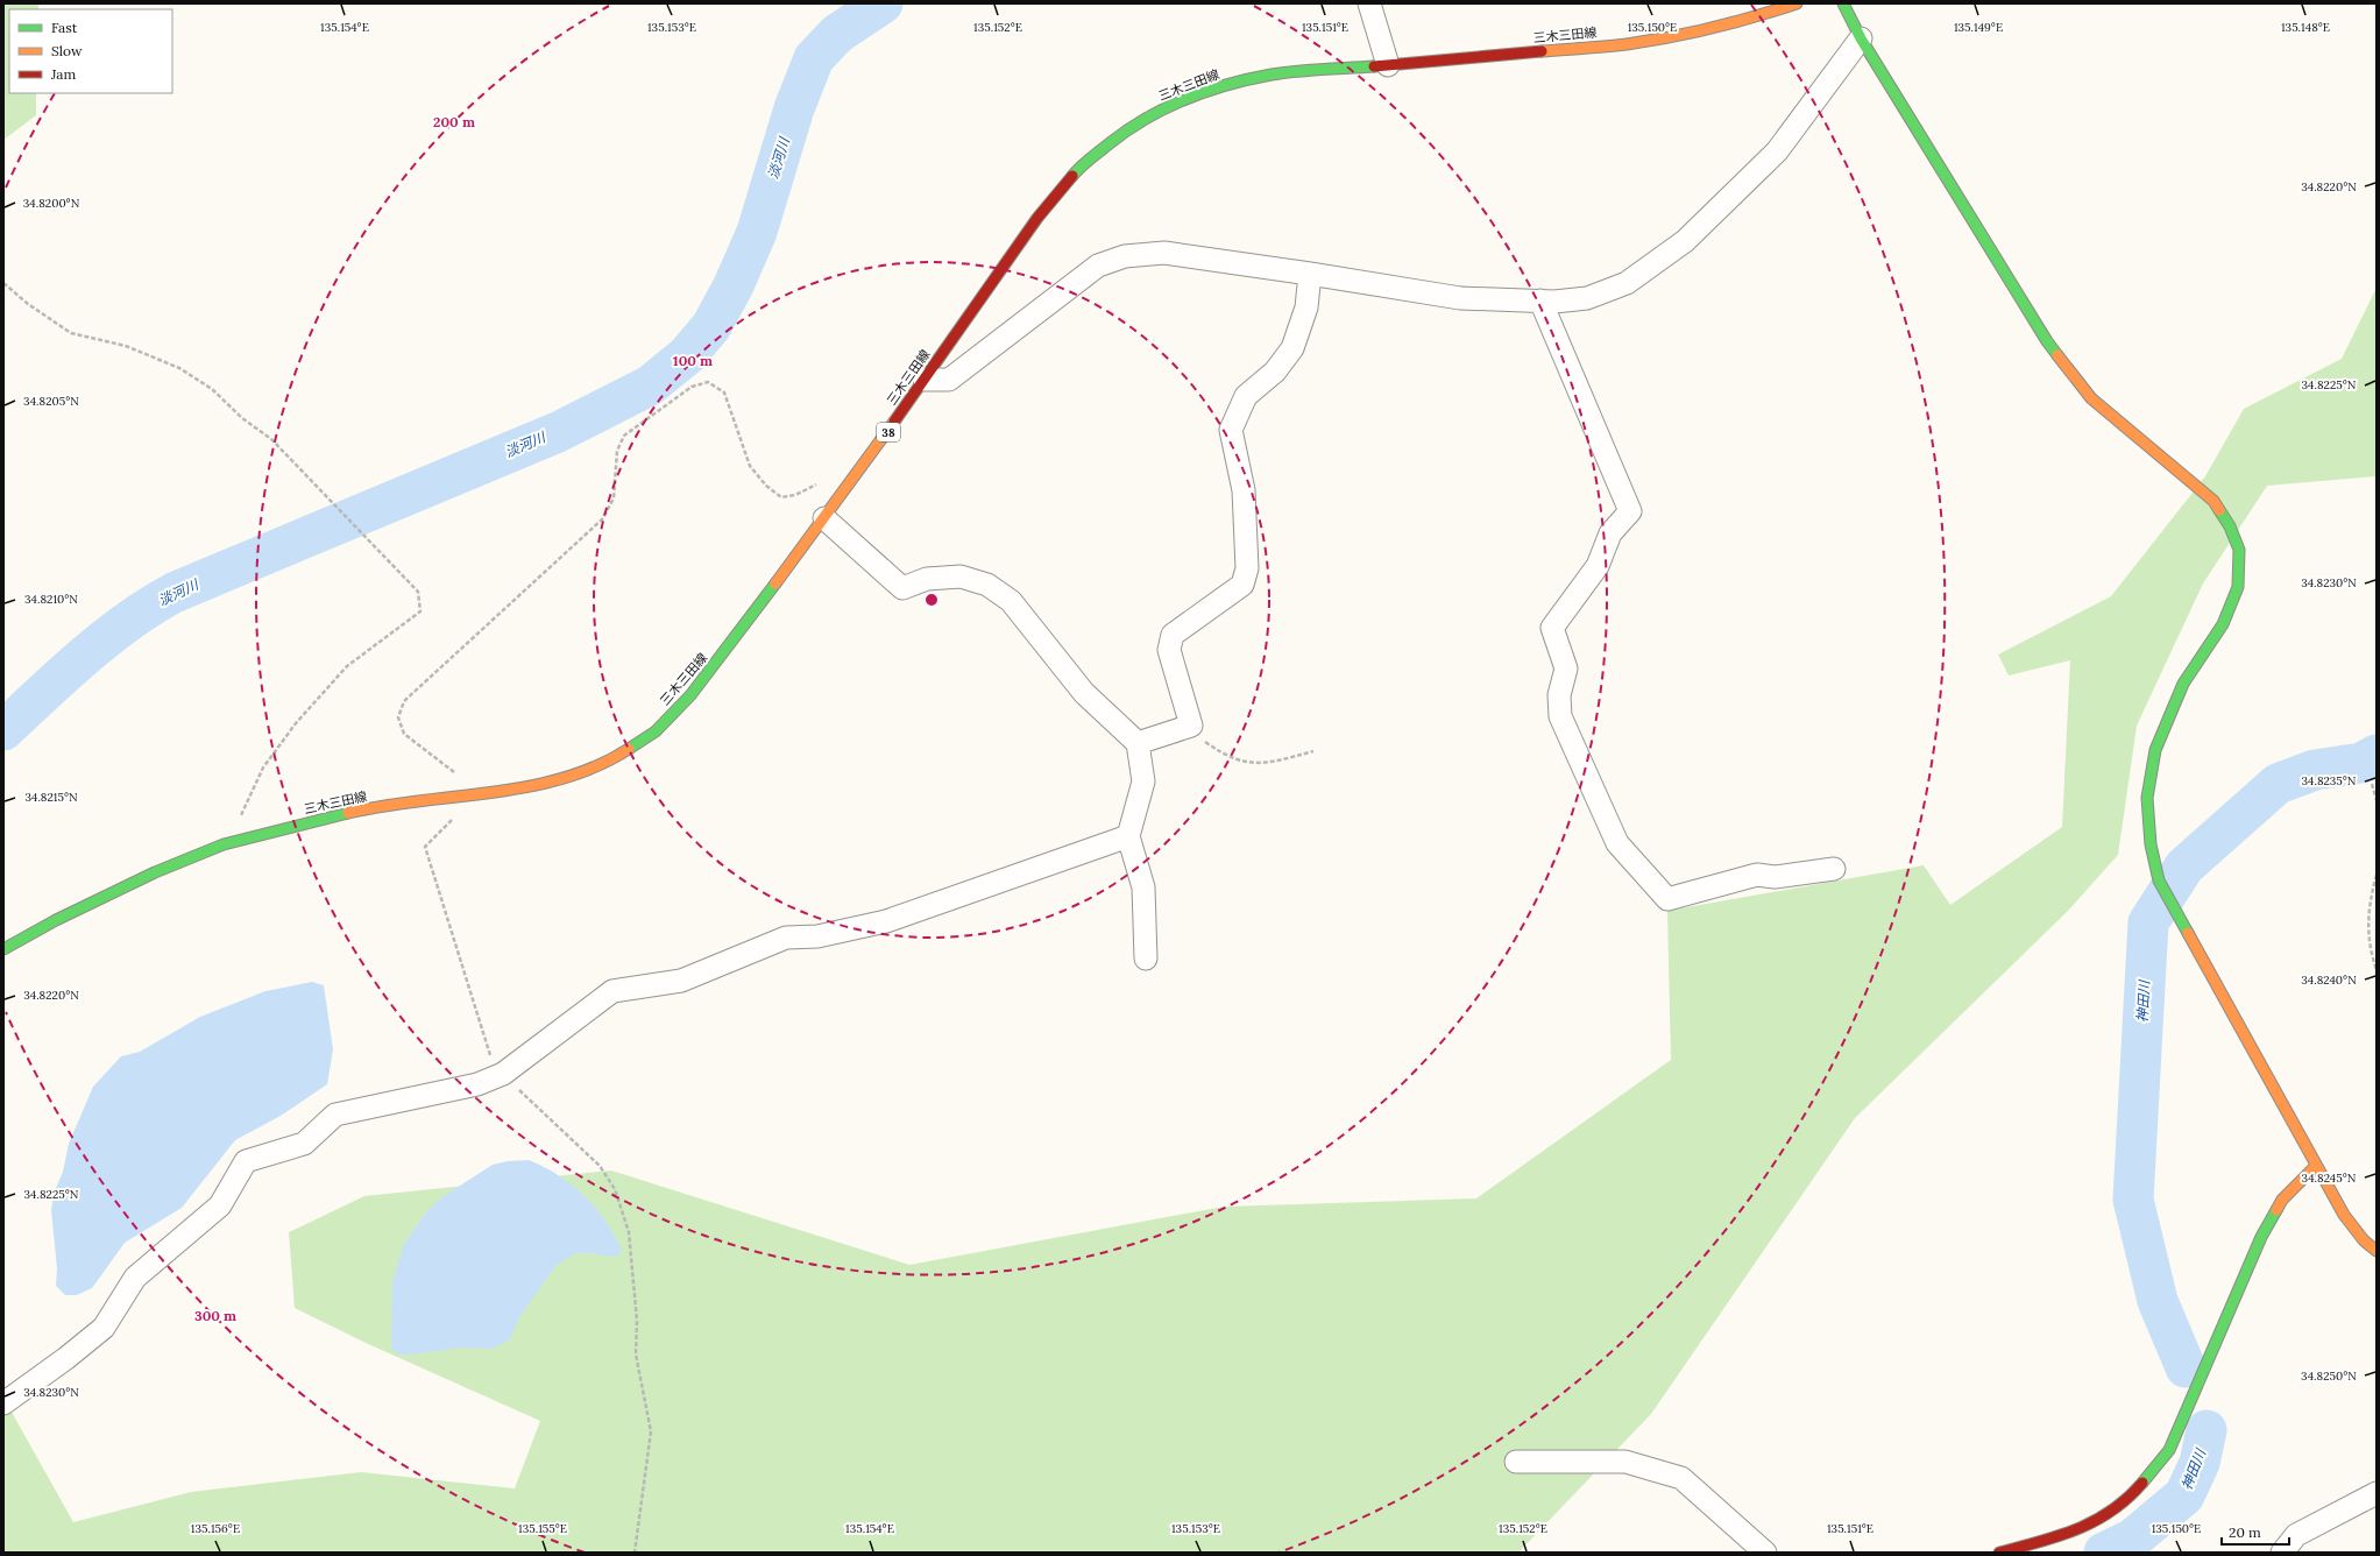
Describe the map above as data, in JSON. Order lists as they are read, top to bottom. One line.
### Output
{"streets":{"main road":["三木三田線","38"]},"water":["淡河川","神田川"],"legend":["Fast","Slow","Jam"],"scale_bar":"20 m","coordinates":["135.154°E","135.153°E","135.152°E","135.151°E","135.150°E","135.149°E","135.148°E","34.8220°N","34.8200°N","34.8225°N","34.8205°N","34.8230°N","34.8210°N","34.8235°N","34.8215°N","34.8240°N","34.8245°N","34.8250°N","135.156°E","135.155°E"],"rings":["200 m","100 m","300 m"]}
